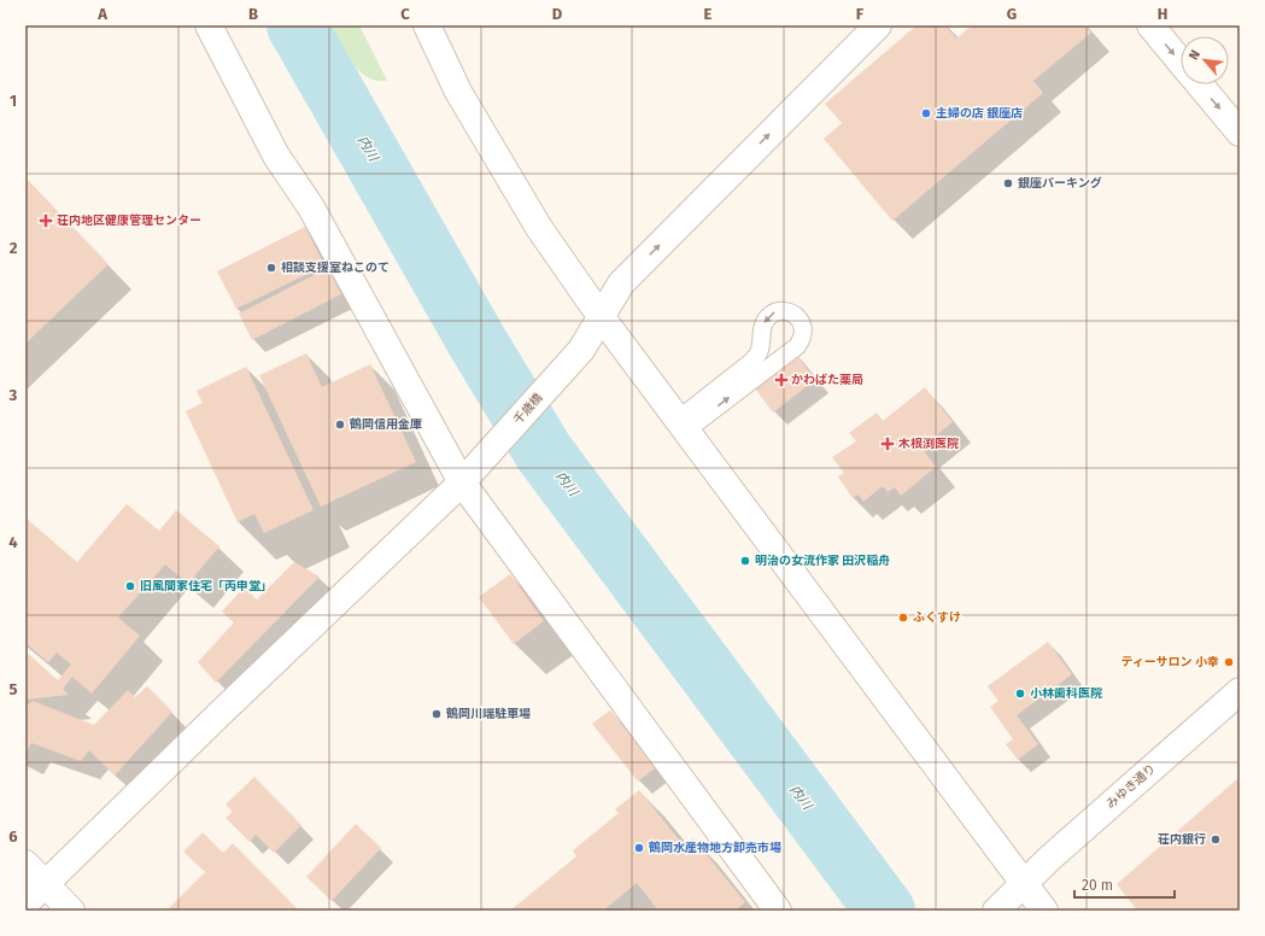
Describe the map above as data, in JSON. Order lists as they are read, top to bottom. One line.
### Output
{"streets":{"street":["千歳橋","みゆき通り"]},"water":["内川"],"places":{"other":["主婦の店 銀座店","銀座パーキング","相談支援室ねこのて","鶴岡信用金庫","明治の女流作家 田沢稲舟","旧風間家住宅「丙申堂」","ふくすけ","ティーサロン 小幸","小林歯科医院","鶴岡川端駐車場","荘内銀行","鶴岡水産物地方卸売市場"],"health":["荘内地区健康管理センター","かわばた薬局","木根渕医院"]},"scale_bar":"20 m","north":"top left","grid":{"columns":["A","B","C","D","E","F","G","H"],"rows":["1","2","3","4","5","6"]}}
